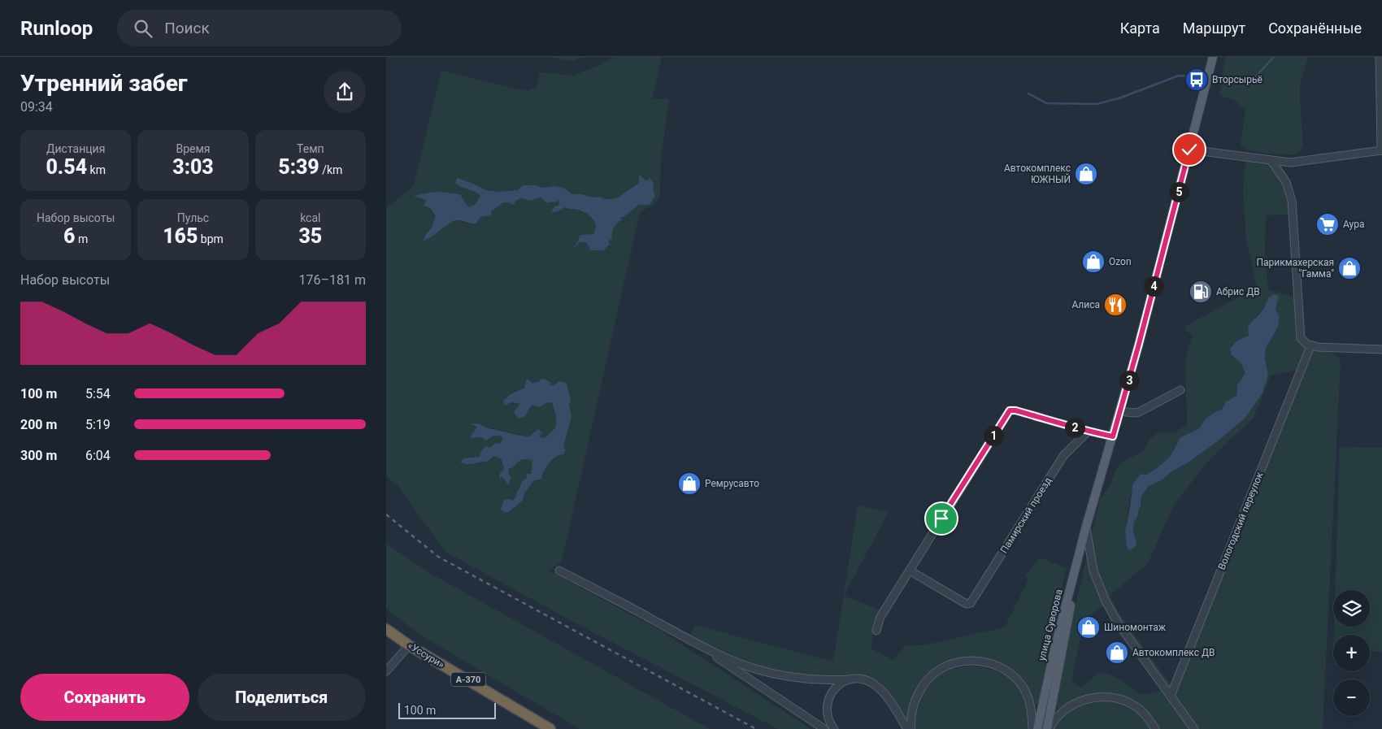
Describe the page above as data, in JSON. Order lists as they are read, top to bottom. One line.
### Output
{"streets":{"highway":["«Уссури»","А-370"],"main road":["улица Суворова"],"street":["Памирский проезд","Вологодский переулок"]},"places":{"bus stop":["Вторсырьё"],"shop":["Автокомплекс ЮЖНЫЙ","Ozon","Парикмахерская \"Гамма\"","Ремрусавто","Шиномонтаж","Автокомплекс ДВ"],"supermarket":["Аура"],"fuel station":["Абрис ДВ"],"restaurant":["Алиса"]},"scale_bar":"100 m","page":{"header":"Runloop","search":"Поиск","nav":["Карта","Маршрут","Сохранённые"],"heading":["Утренний забег","09:34"],"stats":[["Дистанция","0.54 km"],["Время","3:03"],["Темп","5:39 /km"],["Набор высоты","6 m"],["Пульс","165 bpm"],["kcal","35"]],"pins":["5","4","3","2","1"],"chart":["Набор высоты","176–181 m"],"list":[{"name":"100 m","note":"5:54"},{"name":"200 m","note":"5:19"},{"name":"300 m","note":"6:04"}],"map_buttons":["+","−"],"buttons":["Сохранить","Поделиться"],"scale":"100 m"}}
